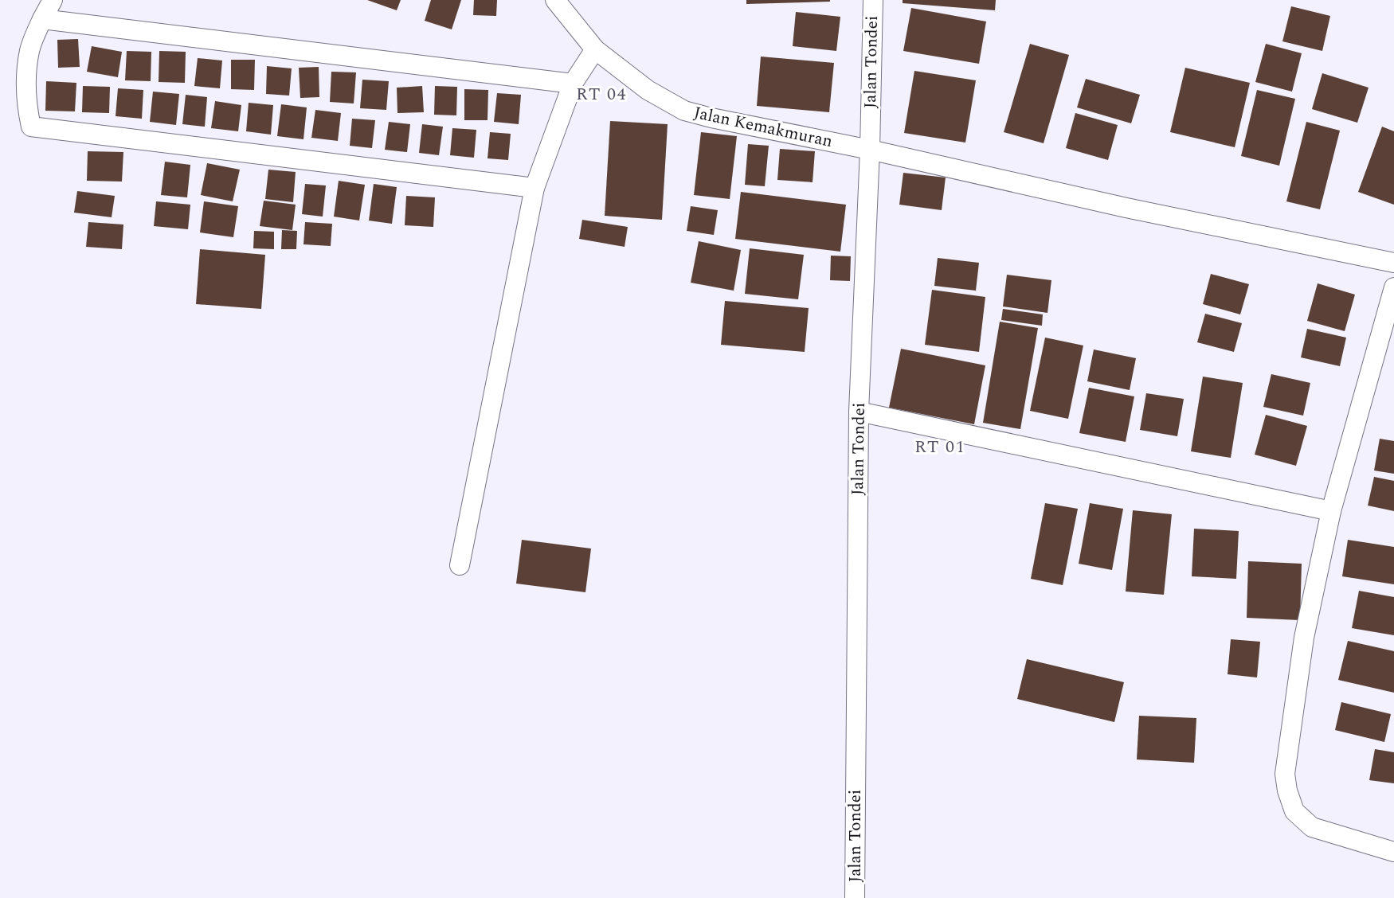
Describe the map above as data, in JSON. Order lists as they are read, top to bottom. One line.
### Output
{"streets":{"street":["Jalan Tondei","Jalan Kemakmuran"]},"crossings":[["Jalan Tondei","Jalan Kemakmuran"]],"districts":["RT 04","RT 01"]}
